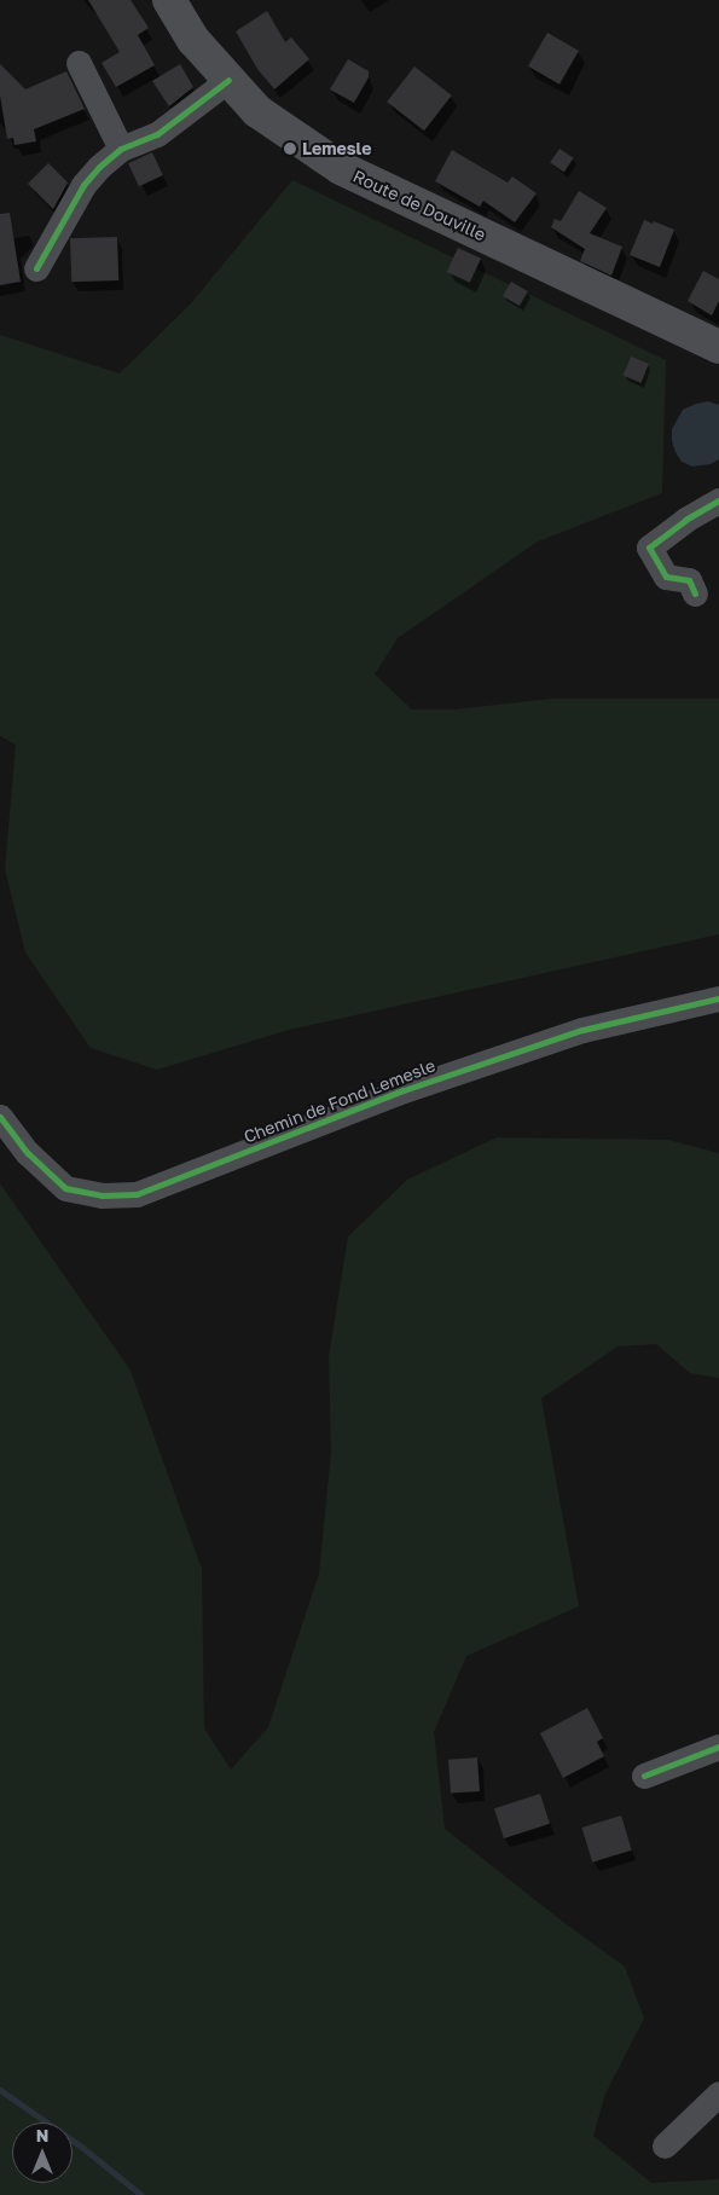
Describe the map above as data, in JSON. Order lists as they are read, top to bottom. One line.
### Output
{"streets":{"main road":["Route de Douville"],"street":["Chemin de Fond Lemesle"]},"places":["Lemesle"],"north":"top"}
